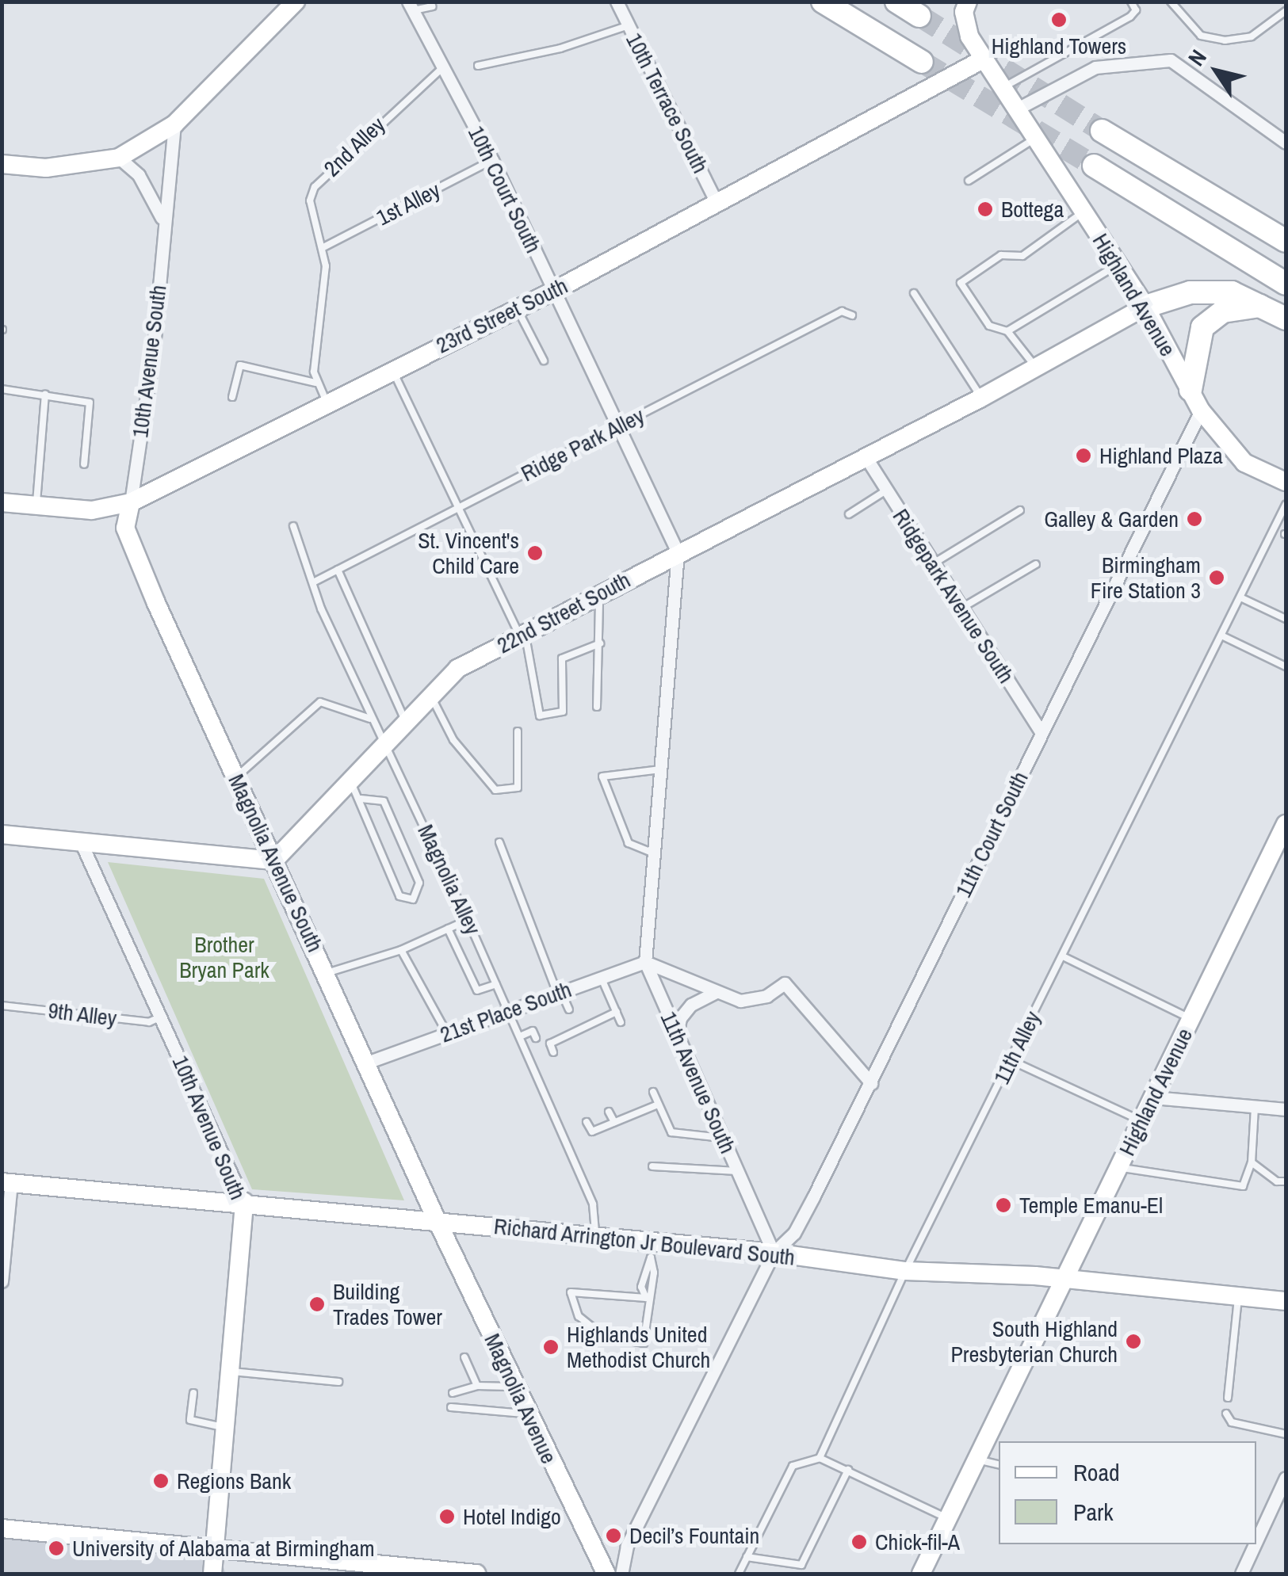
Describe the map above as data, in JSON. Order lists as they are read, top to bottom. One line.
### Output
{"streets":{"street":["10th Terrace South","10th Court South","Highland Avenue","23rd Street South","10th Avenue South","Ridgepark Avenue South","22nd Street South","11th Court South","Magnolia Avenue South","21st Place South","11th Avenue South","Richard Arrington Jr Boulevard South","Magnolia Avenue"],"lane":["2nd Alley","1st Alley","Ridge Park Alley","Magnolia Alley","9th Alley","11th Alley"]},"crossings":[["10th Terrace South","23rd Street South"],["2nd Alley","10th Court South"],["2nd Alley","1st Alley"],["10th Court South","1st Alley"],["10th Court South","23rd Street South"],["10th Court South","Ridge Park Alley"],["10th Court South","22nd Street South"],["10th Court South","11th Avenue South"],["Highland Avenue","23rd Street South"],["Highland Avenue","22nd Street South"],["Highland Avenue","11th Court South"],["Highland Avenue","Richard Arrington Jr Boulevard South"],["23rd Street South","10th Avenue South"],["23rd Street South","Magnolia Avenue South"],["10th Avenue South","Magnolia Avenue South"],["10th Avenue South","9th Alley"],["10th Avenue South","Richard Arrington Jr Boulevard South"],["Ridge Park Alley","Magnolia Alley"],["Ridgepark Avenue South","22nd Street South"],["Ridgepark Avenue South","11th Court South"],["22nd Street South","Magnolia Avenue South"],["22nd Street South","Magnolia Alley"],["22nd Street South","11th Avenue South"],["11th Court South","11th Avenue South"],["11th Court South","Richard Arrington Jr Boulevard South"],["Magnolia Avenue South","21st Place South"],["Magnolia Avenue South","Richard Arrington Jr Boulevard South"],["Magnolia Avenue South","Magnolia Avenue"],["Magnolia Alley","21st Place South"],["Magnolia Alley","Richard Arrington Jr Boulevard South"],["21st Place South","11th Avenue South"],["11th Alley","Richard Arrington Jr Boulevard South"],["11th Avenue South","Richard Arrington Jr Boulevard South"],["Richard Arrington Jr Boulevard South","Magnolia Avenue"]],"parks":["Brother Bryan Park"],"places":["Highland Towers","Bottega","Highland Plaza","Galley & Garden","St. Vincent's Child Care","Birmingham Fire Station 3","Temple Emanu-El","Building Trades Tower","South Highland Presbyterian Church","Highlands United Methodist Church","Regions Bank","Hotel Indigo","Decil’s Fountain","Chick-fil-A","University of Alabama at Birmingham"],"legend":["Road","Park"],"north":"top left"}
